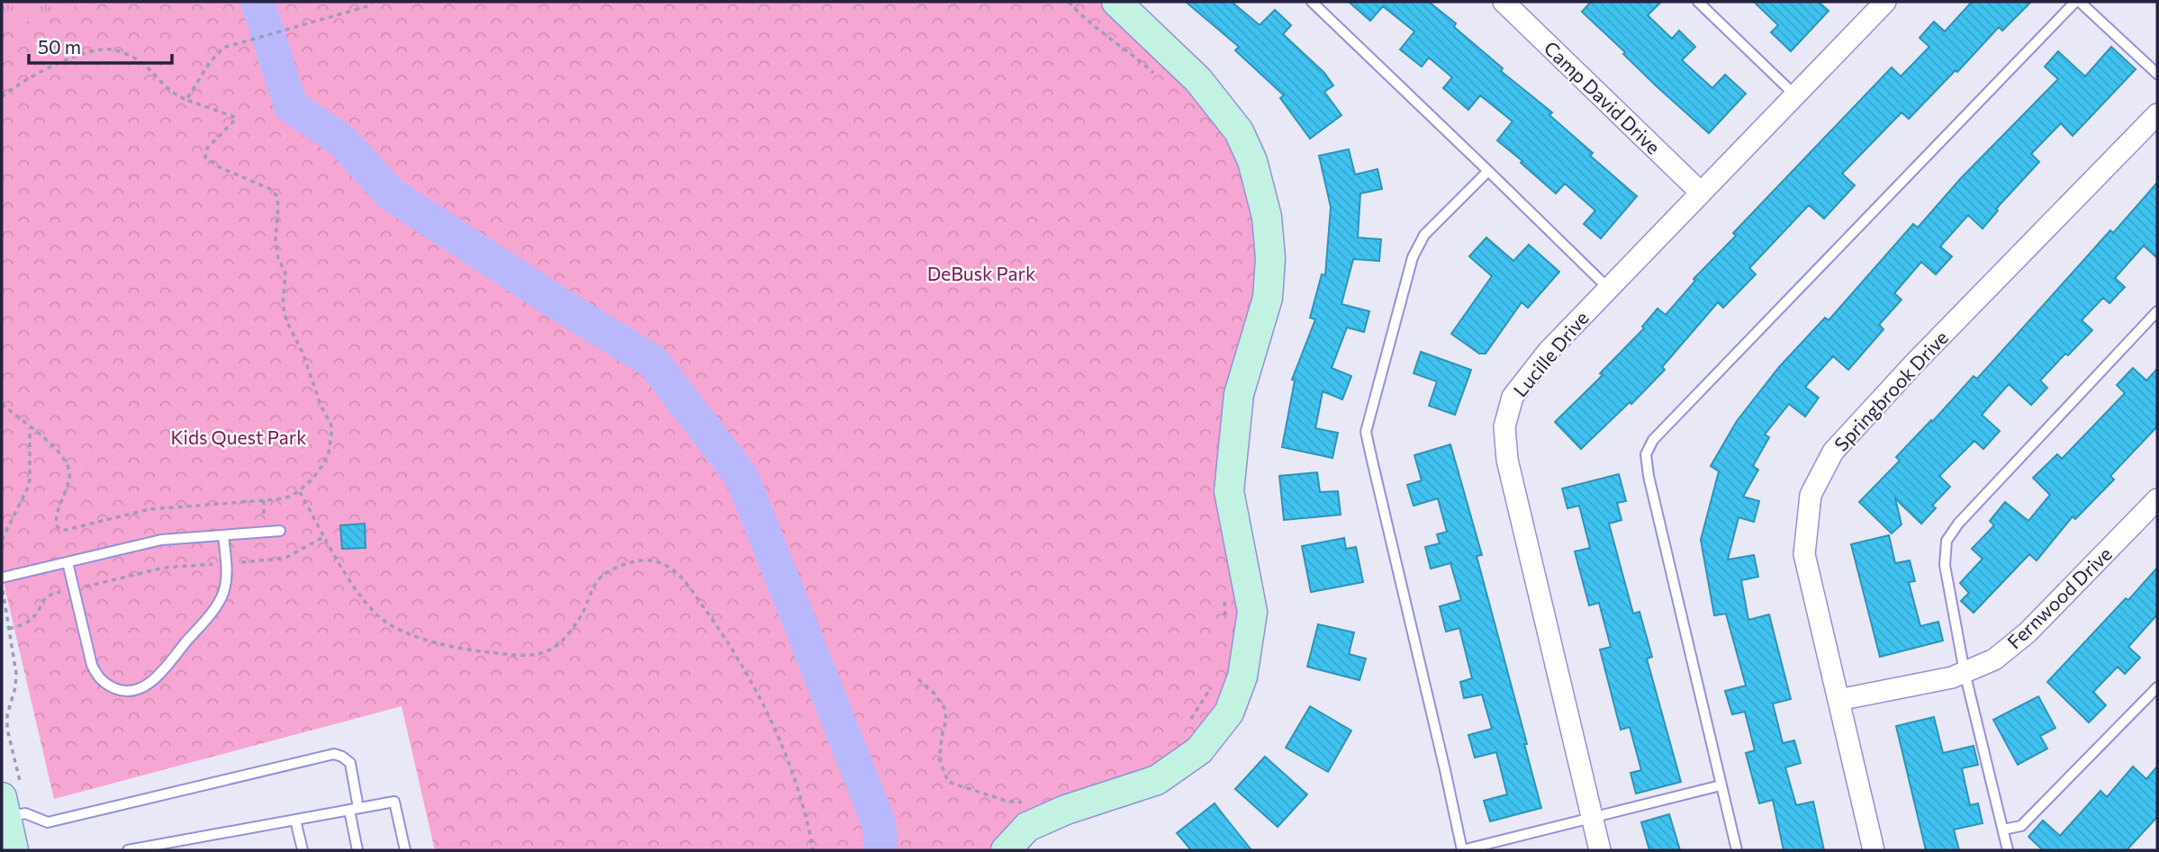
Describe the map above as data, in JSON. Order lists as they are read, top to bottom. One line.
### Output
{"streets":{"street":["Camp David Drive","Lucille Drive","Springbrook Drive","Fernwood Drive"]},"crossings":[["Camp David Drive","Lucille Drive"],["Springbrook Drive","Fernwood Drive"]],"parks":["DeBusk Park","Kids Quest Park"],"scale_bar":"50 m"}
